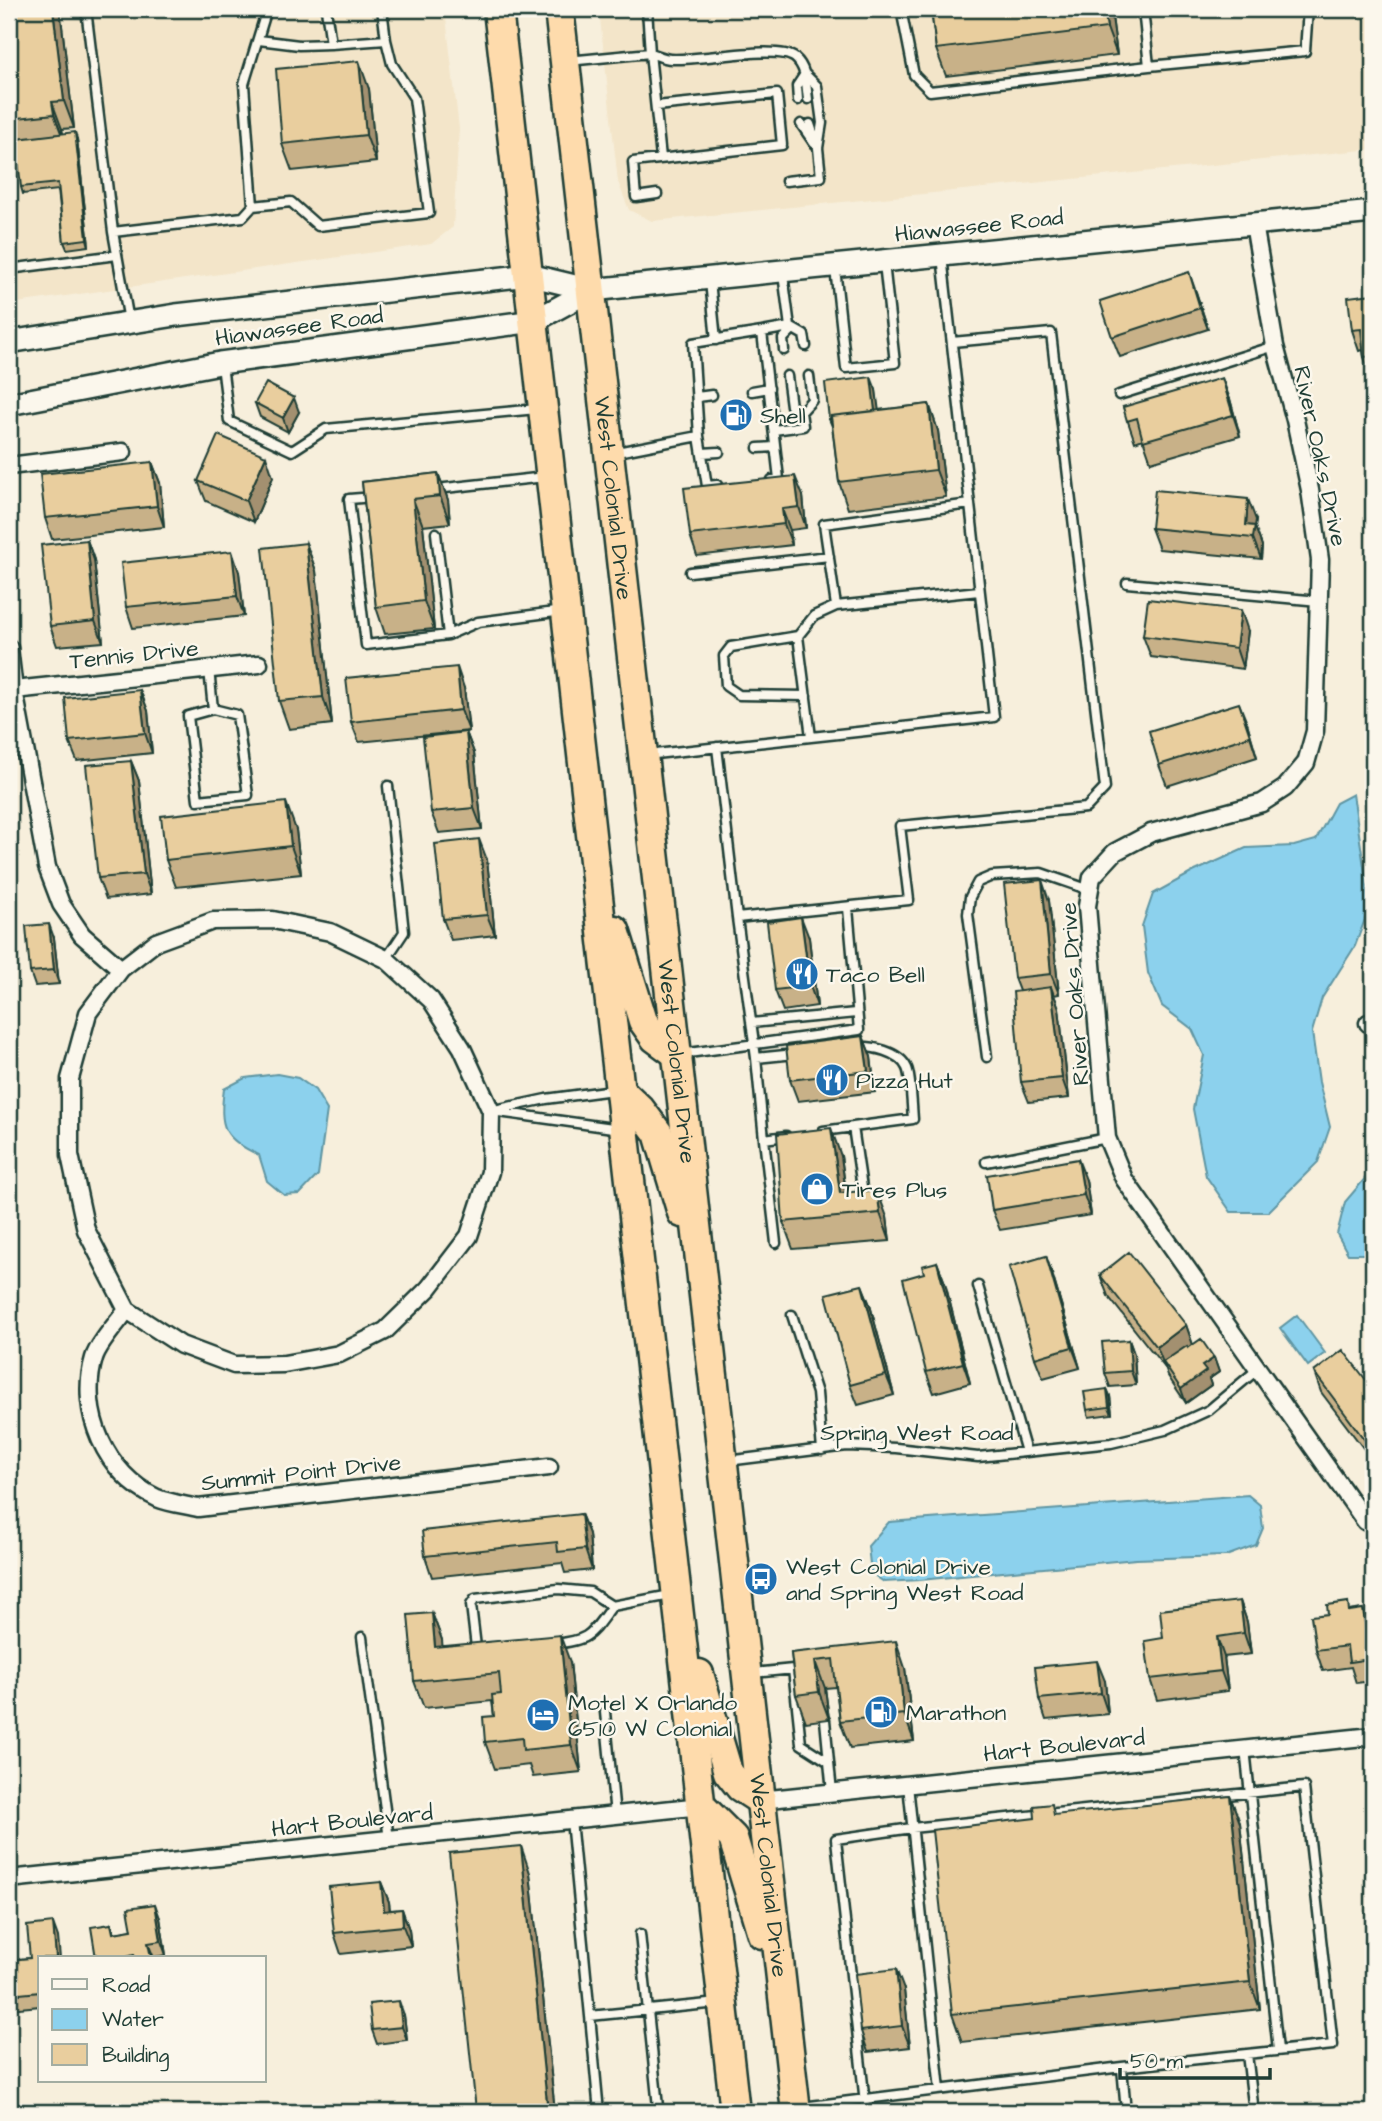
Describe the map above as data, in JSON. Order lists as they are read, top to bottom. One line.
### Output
{"streets":{"highway":["West Colonial Drive"],"main road":["Hiawassee Road"],"street":["River Oaks Drive","Tennis Drive","Summit Point Drive","Hart Boulevard"],"lane":["Spring West Road"]},"crossings":[["Hiawassee Road","River Oaks Drive"],["Hiawassee Road","West Colonial Drive"],["River Oaks Drive","Spring West Road"],["West Colonial Drive","Spring West Road"],["West Colonial Drive","Hart Boulevard"]],"places":{"fuel station":["Shell","Marathon"],"restaurant":["Taco Bell","Pizza Hut"],"shop":["Tires Plus"],"bus stop":["West Colonial Drive and Spring West Road"],"hotel":["Motel X Orlando 6510 W Colonial"]},"legend":["Road","Water","Building"],"scale_bar":"50 m"}
